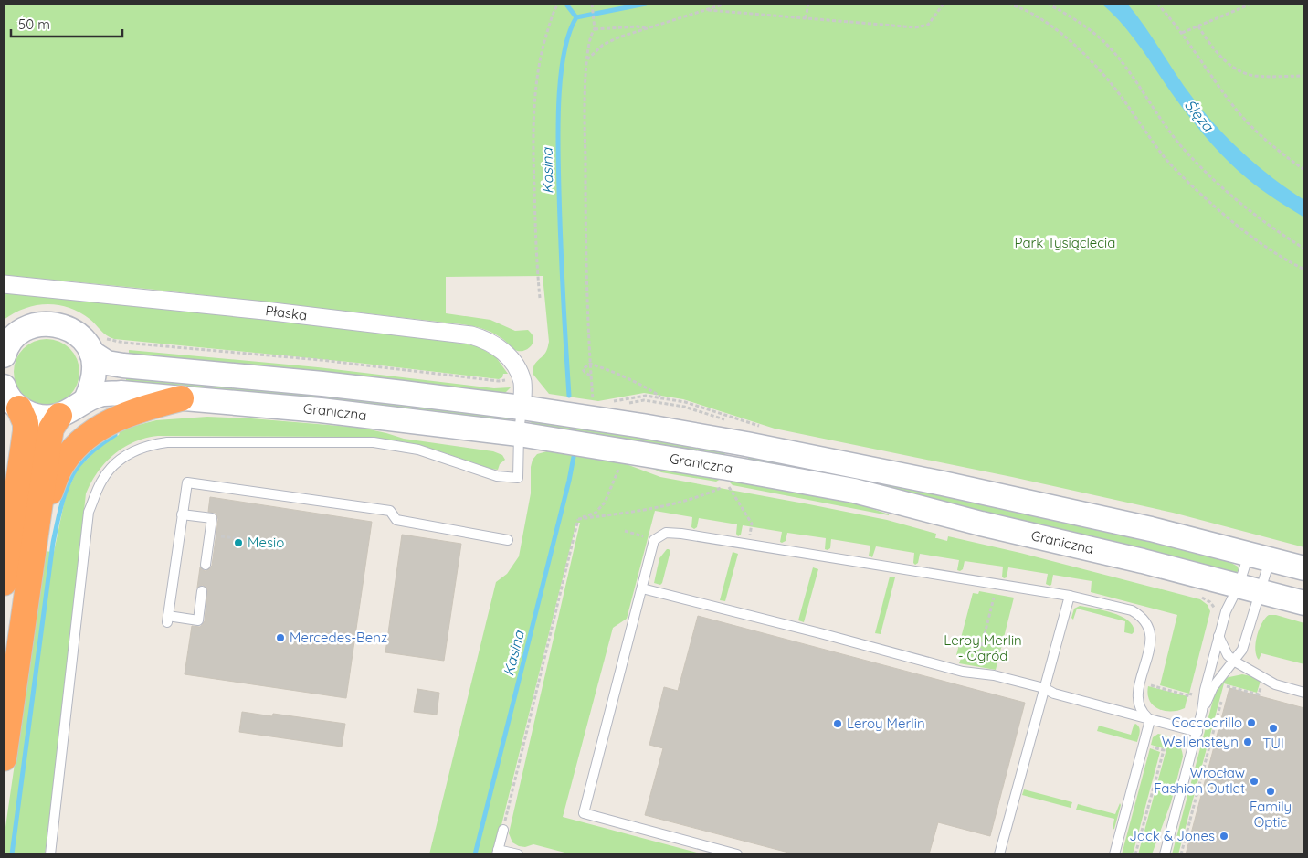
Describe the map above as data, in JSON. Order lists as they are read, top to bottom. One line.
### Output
{"streets":{"main road":["Graniczna"],"street":["Płaska"]},"crossings":[["Płaska","Graniczna"]],"water":["Ślęza","Kasina"],"parks":["Park Tysiąclecia","Leroy Merlin - Ogród"],"places":["Mesio","Mercedes-Benz","Coccodrillo","Leroy Merlin","TUI","Wellensteyn","Wrocław Fashion Outlet","Family Optic","Jack & Jones"],"scale_bar":"50 m"}
